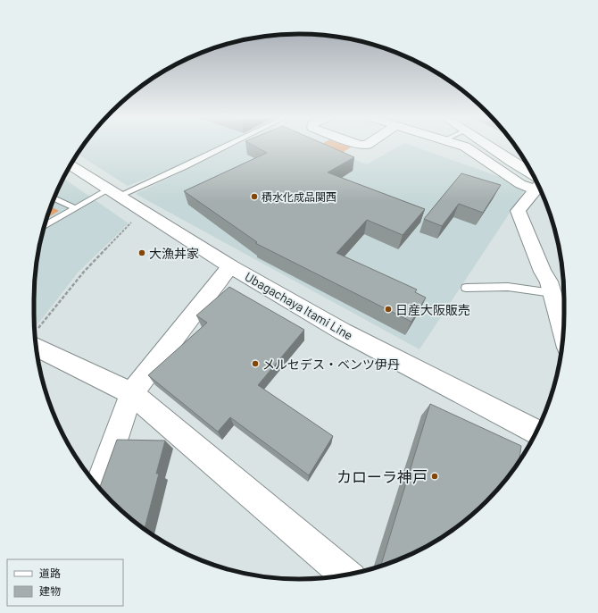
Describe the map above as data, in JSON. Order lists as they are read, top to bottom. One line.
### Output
{"streets":{"street":["Ubagachaya Itami Line"]},"places":["積水化成品関西","大漁丼家","日産大阪販売","メルセデス・ベンツ伊丹","カローラ神戸"],"legend":["道路","建物"]}
